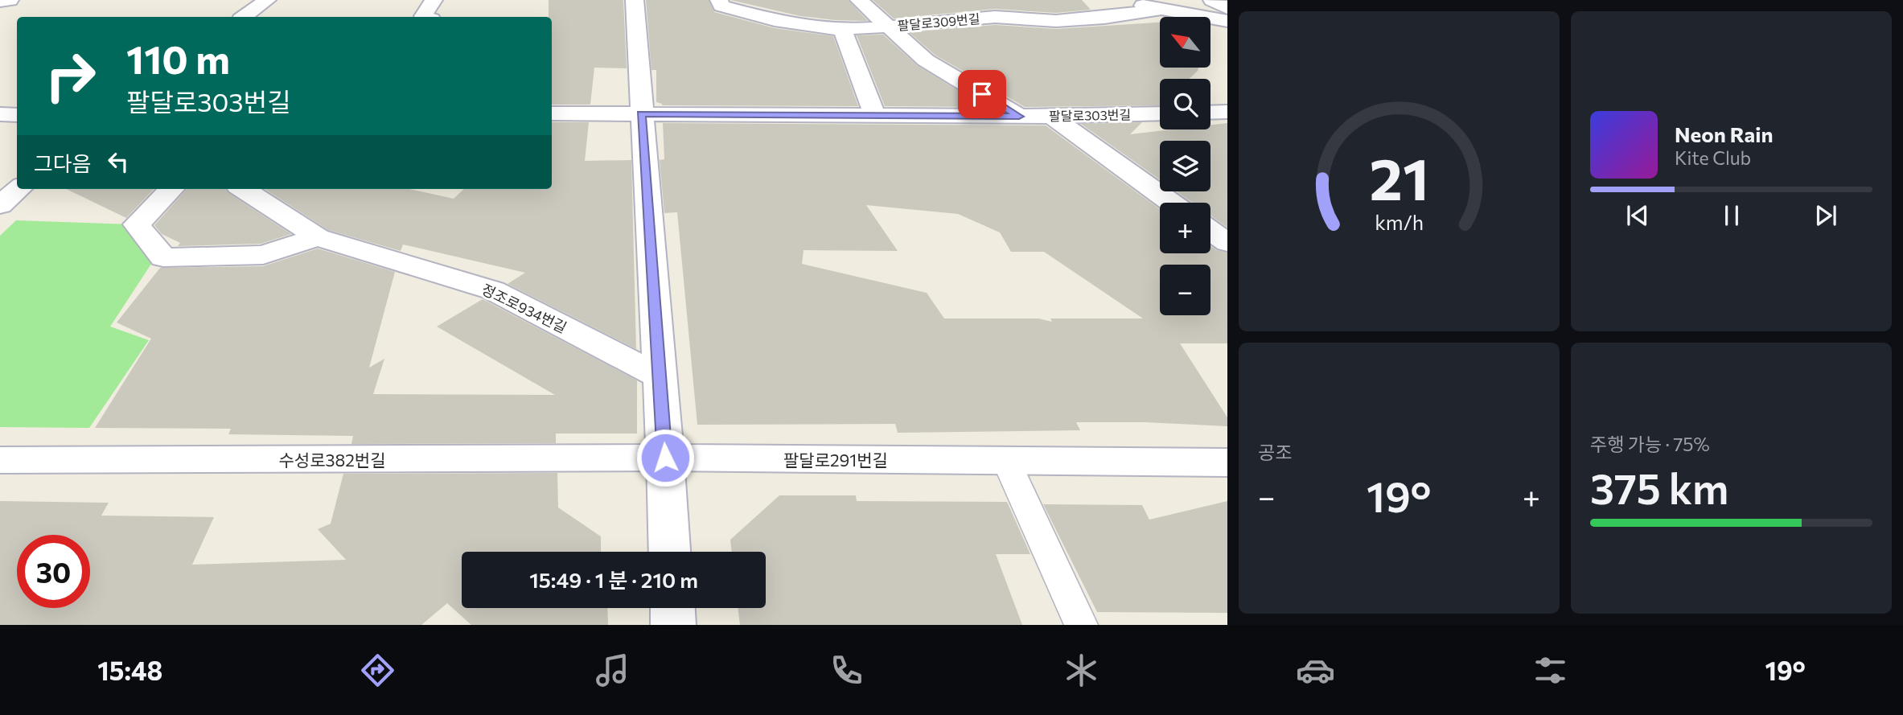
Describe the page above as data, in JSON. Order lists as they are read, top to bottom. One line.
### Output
{"streets":{"street":["팔달로309번길","팔달로303번길","정조로934번길","수성로382번길","팔달로291번길"]},"crossings":[["수성로382번길","팔달로291번길"]],"north":"top left","page":{"map_buttons":["+","−"],"turn":["110 m","팔달로303번길"],"song":["Neon Rain","Kite Club"],"then":"그다음","tile":["공조",["주행 가능 · 75%","375 km"]],"heat":["−","19°","+"],"limit":"30","trip":"15:49 · 1 분 · 210 m","tabs":["15:48","19°"],"gauge":["21","km/h"]}}
